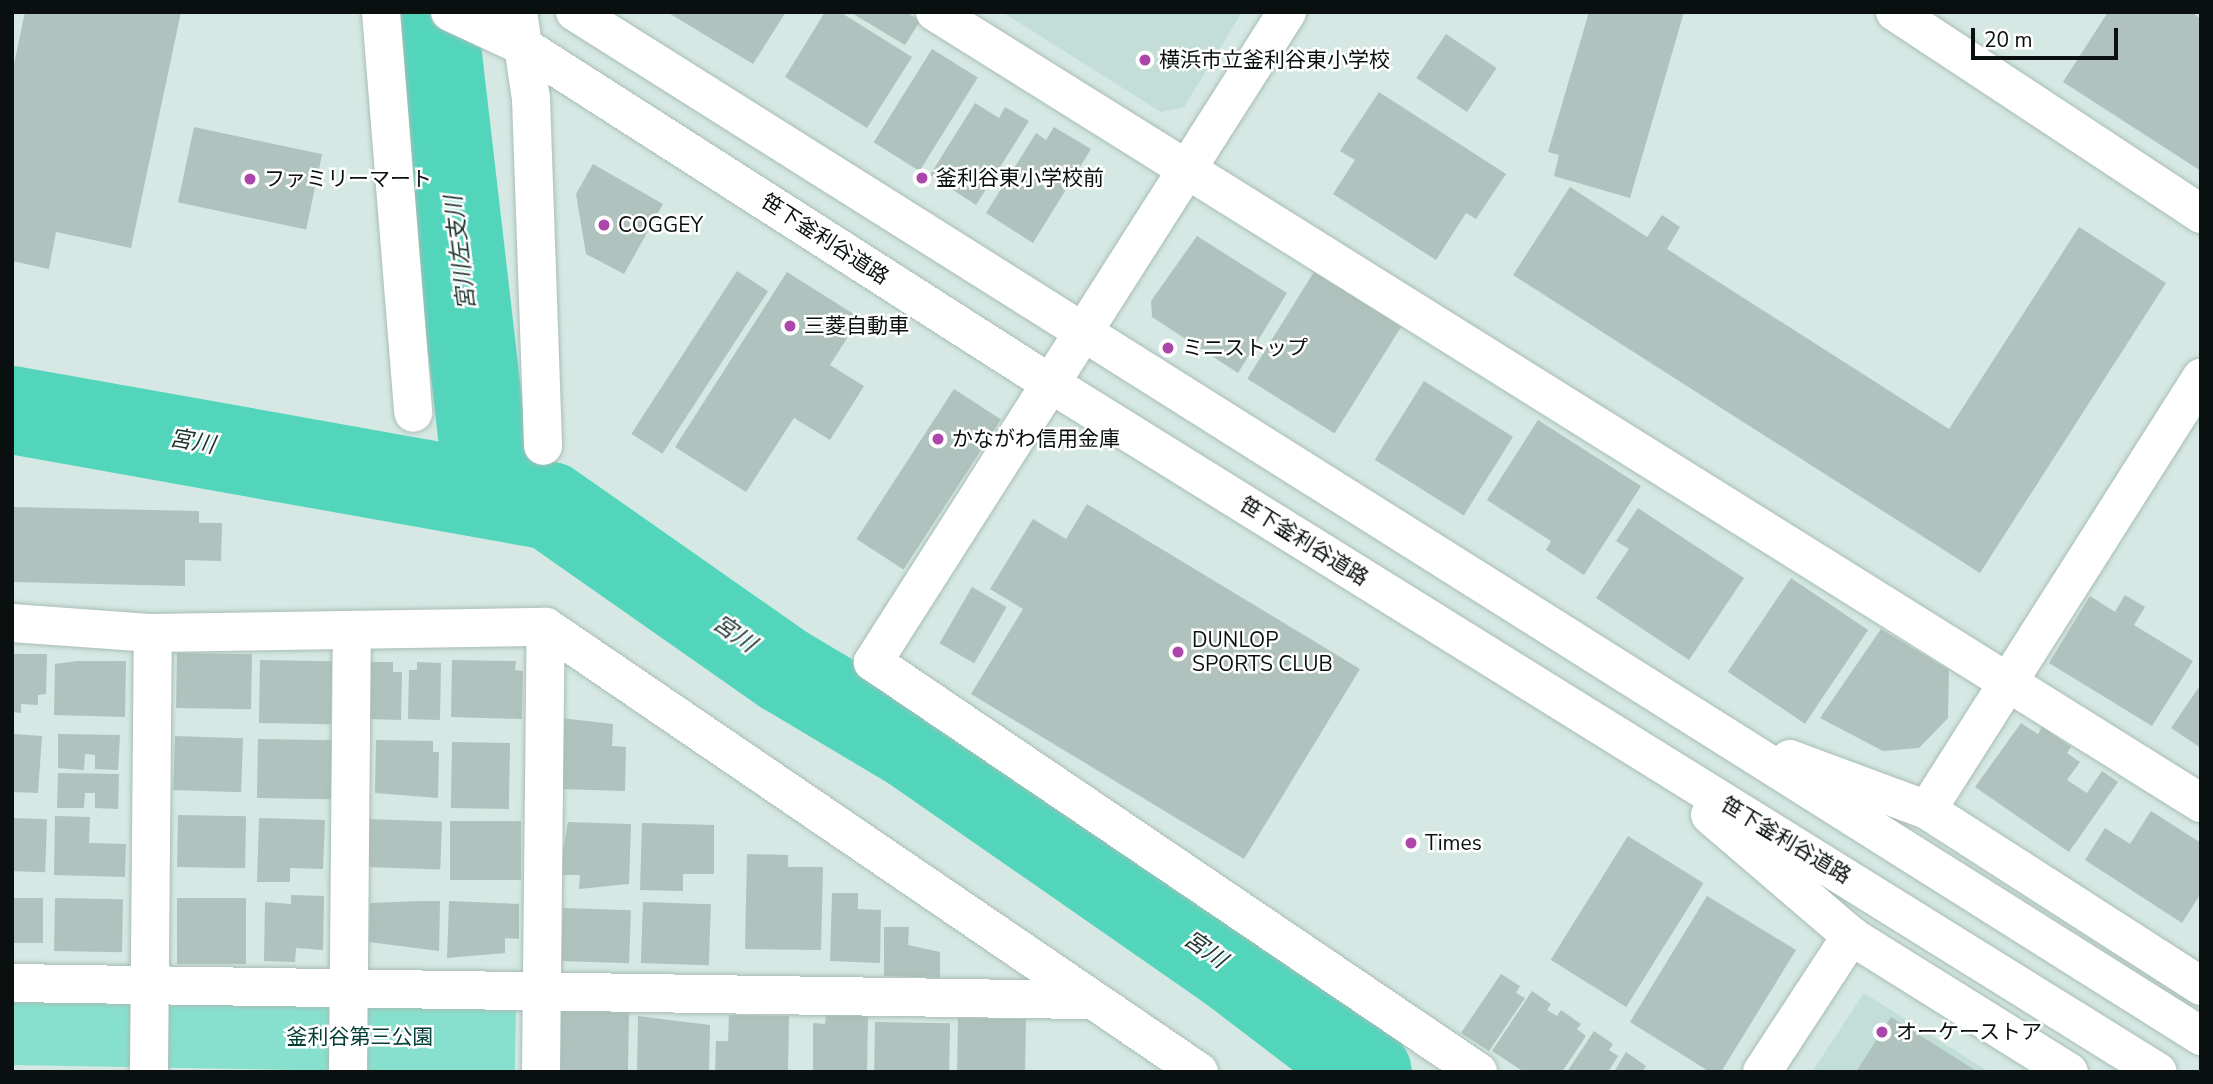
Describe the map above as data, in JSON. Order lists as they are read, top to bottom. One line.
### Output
{"streets":{"street":["笹下釜利谷道路"]},"water":["宮川左支川","宮川"],"parks":["釜利谷第三公園"],"places":["横浜市立釜利谷東小学校","釜利谷東小学校前","ファミリーマート","COGGEY","三菱自動車","ミニストップ","かながわ信用金庫","DUNLOP SPORTS CLUB","Times","オーケーストア"],"scale_bar":"20 m"}
